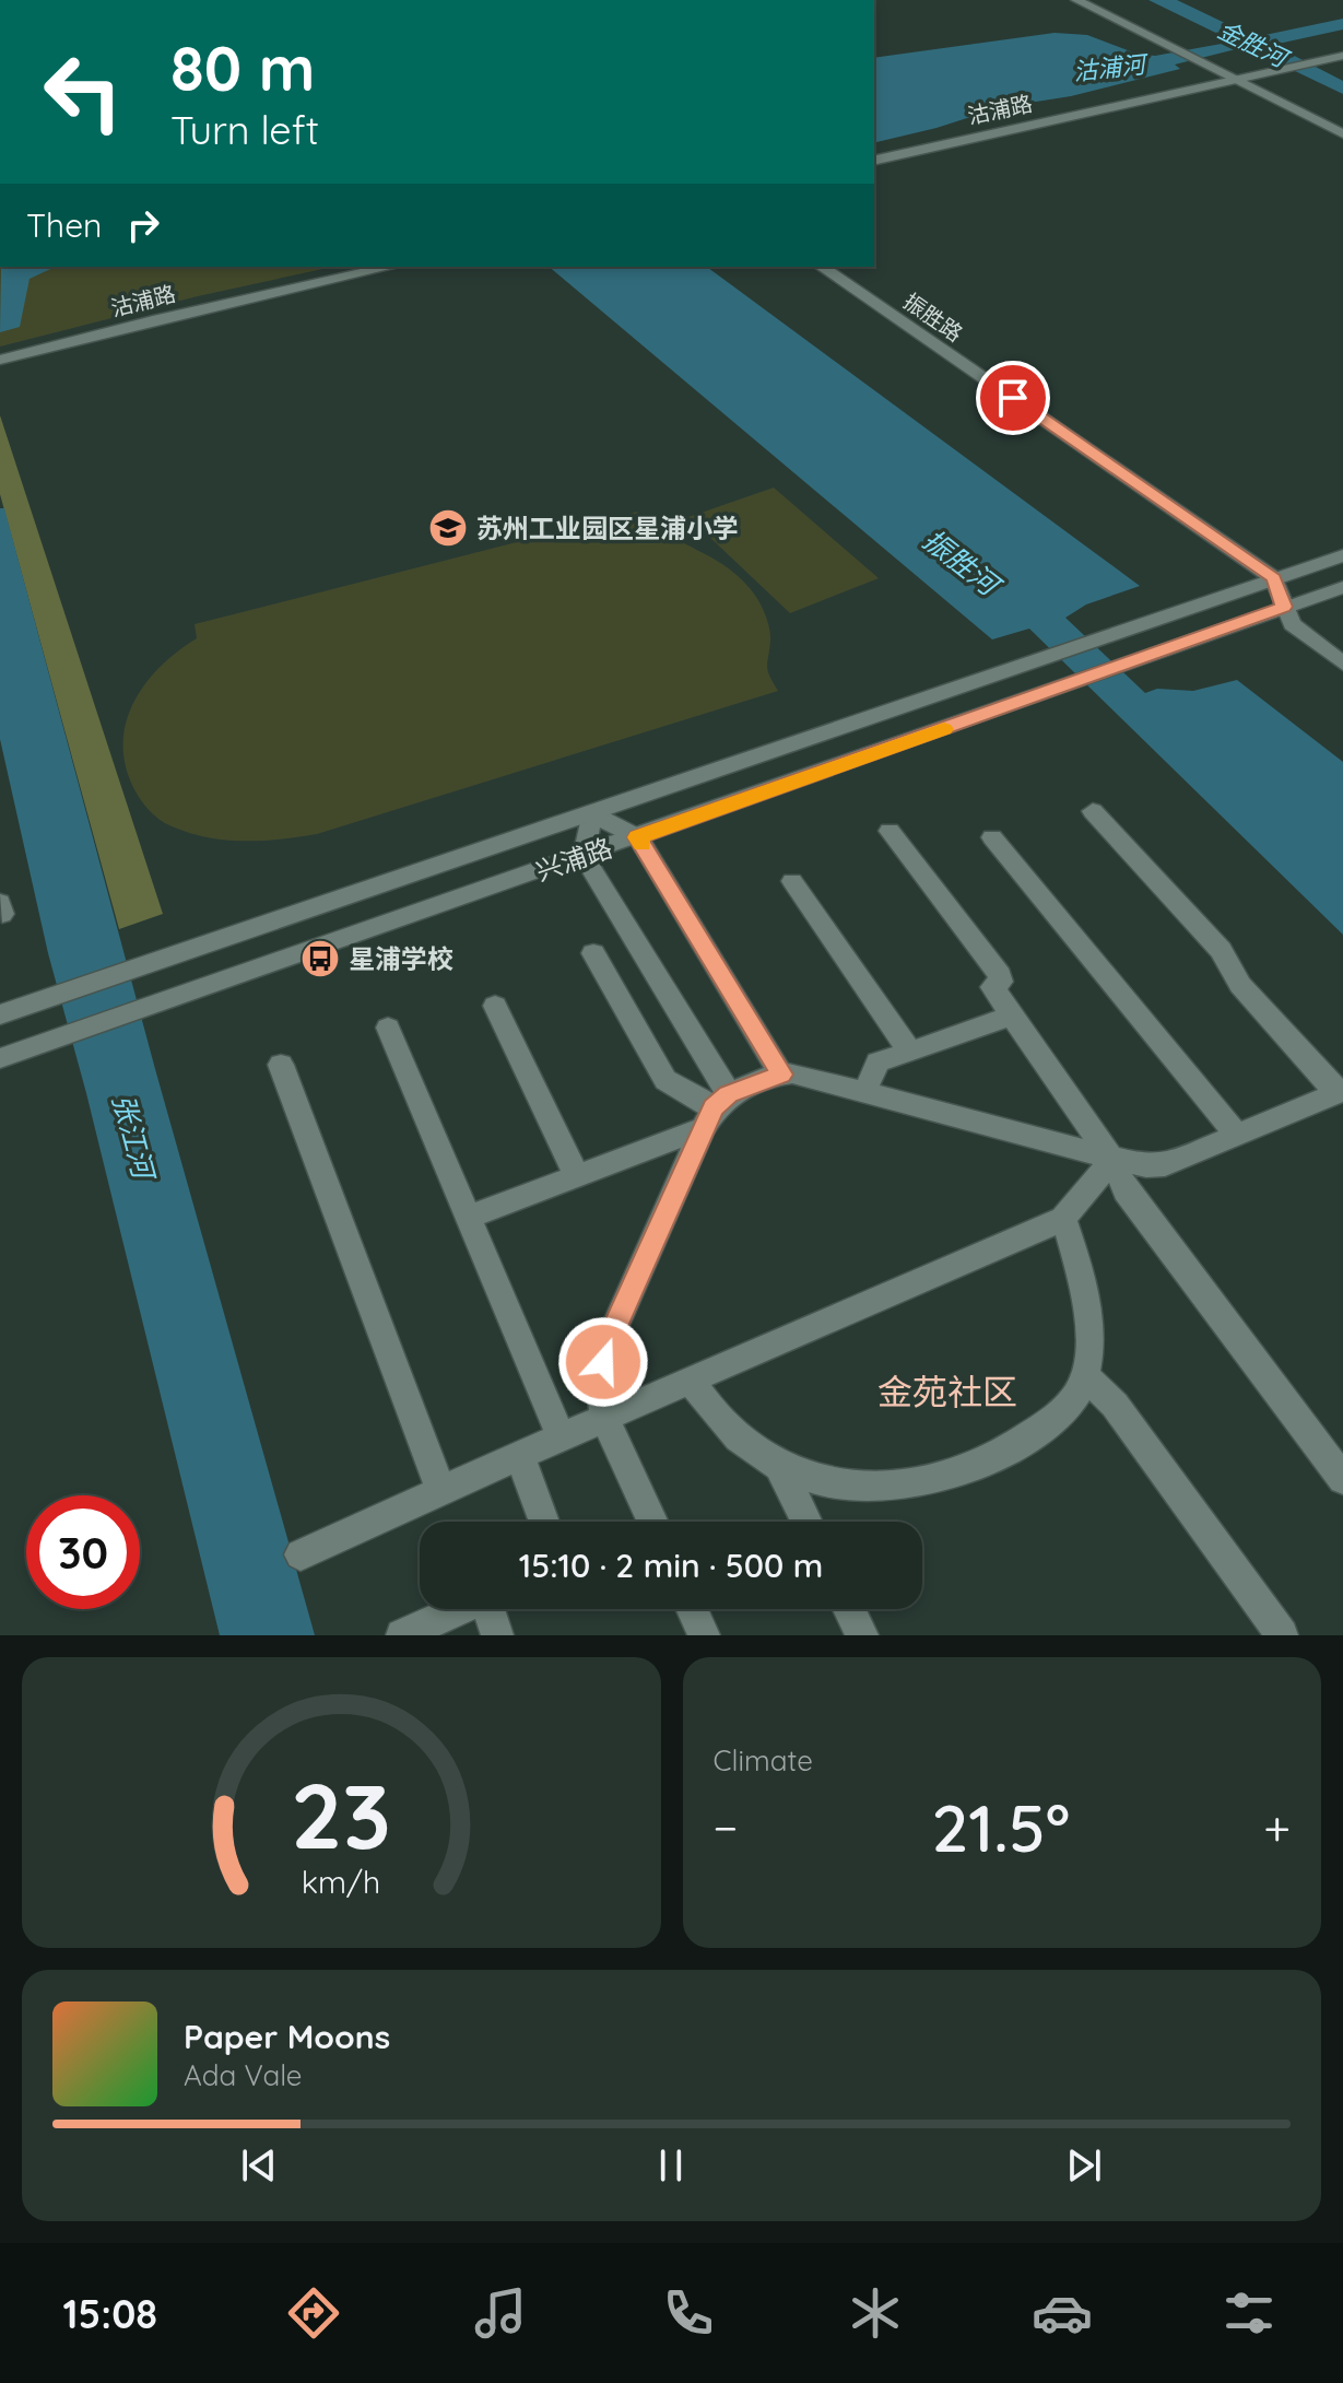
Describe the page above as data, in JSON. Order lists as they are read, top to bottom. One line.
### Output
{"streets":{"street":["沽浦路","振胜路","兴浦路"]},"crossings":[["振胜路","兴浦路"]],"districts":["金苑社区"],"water":["金胜河","沽浦河","振胜河","张江河"],"places":{"school or university":["苏州工业园区星浦小学"],"bus stop":["星浦学校"]},"page":{"turn":["80 m","Turn left"],"then":"Then","limit":"30","trip":"15:10 · 2 min · 500 m","tile":"Climate","heat":["−","21.5°","+"],"song":["Paper Moons","Ada Vale"],"tabs":"15:08","gauge":["23","km/h"]}}
